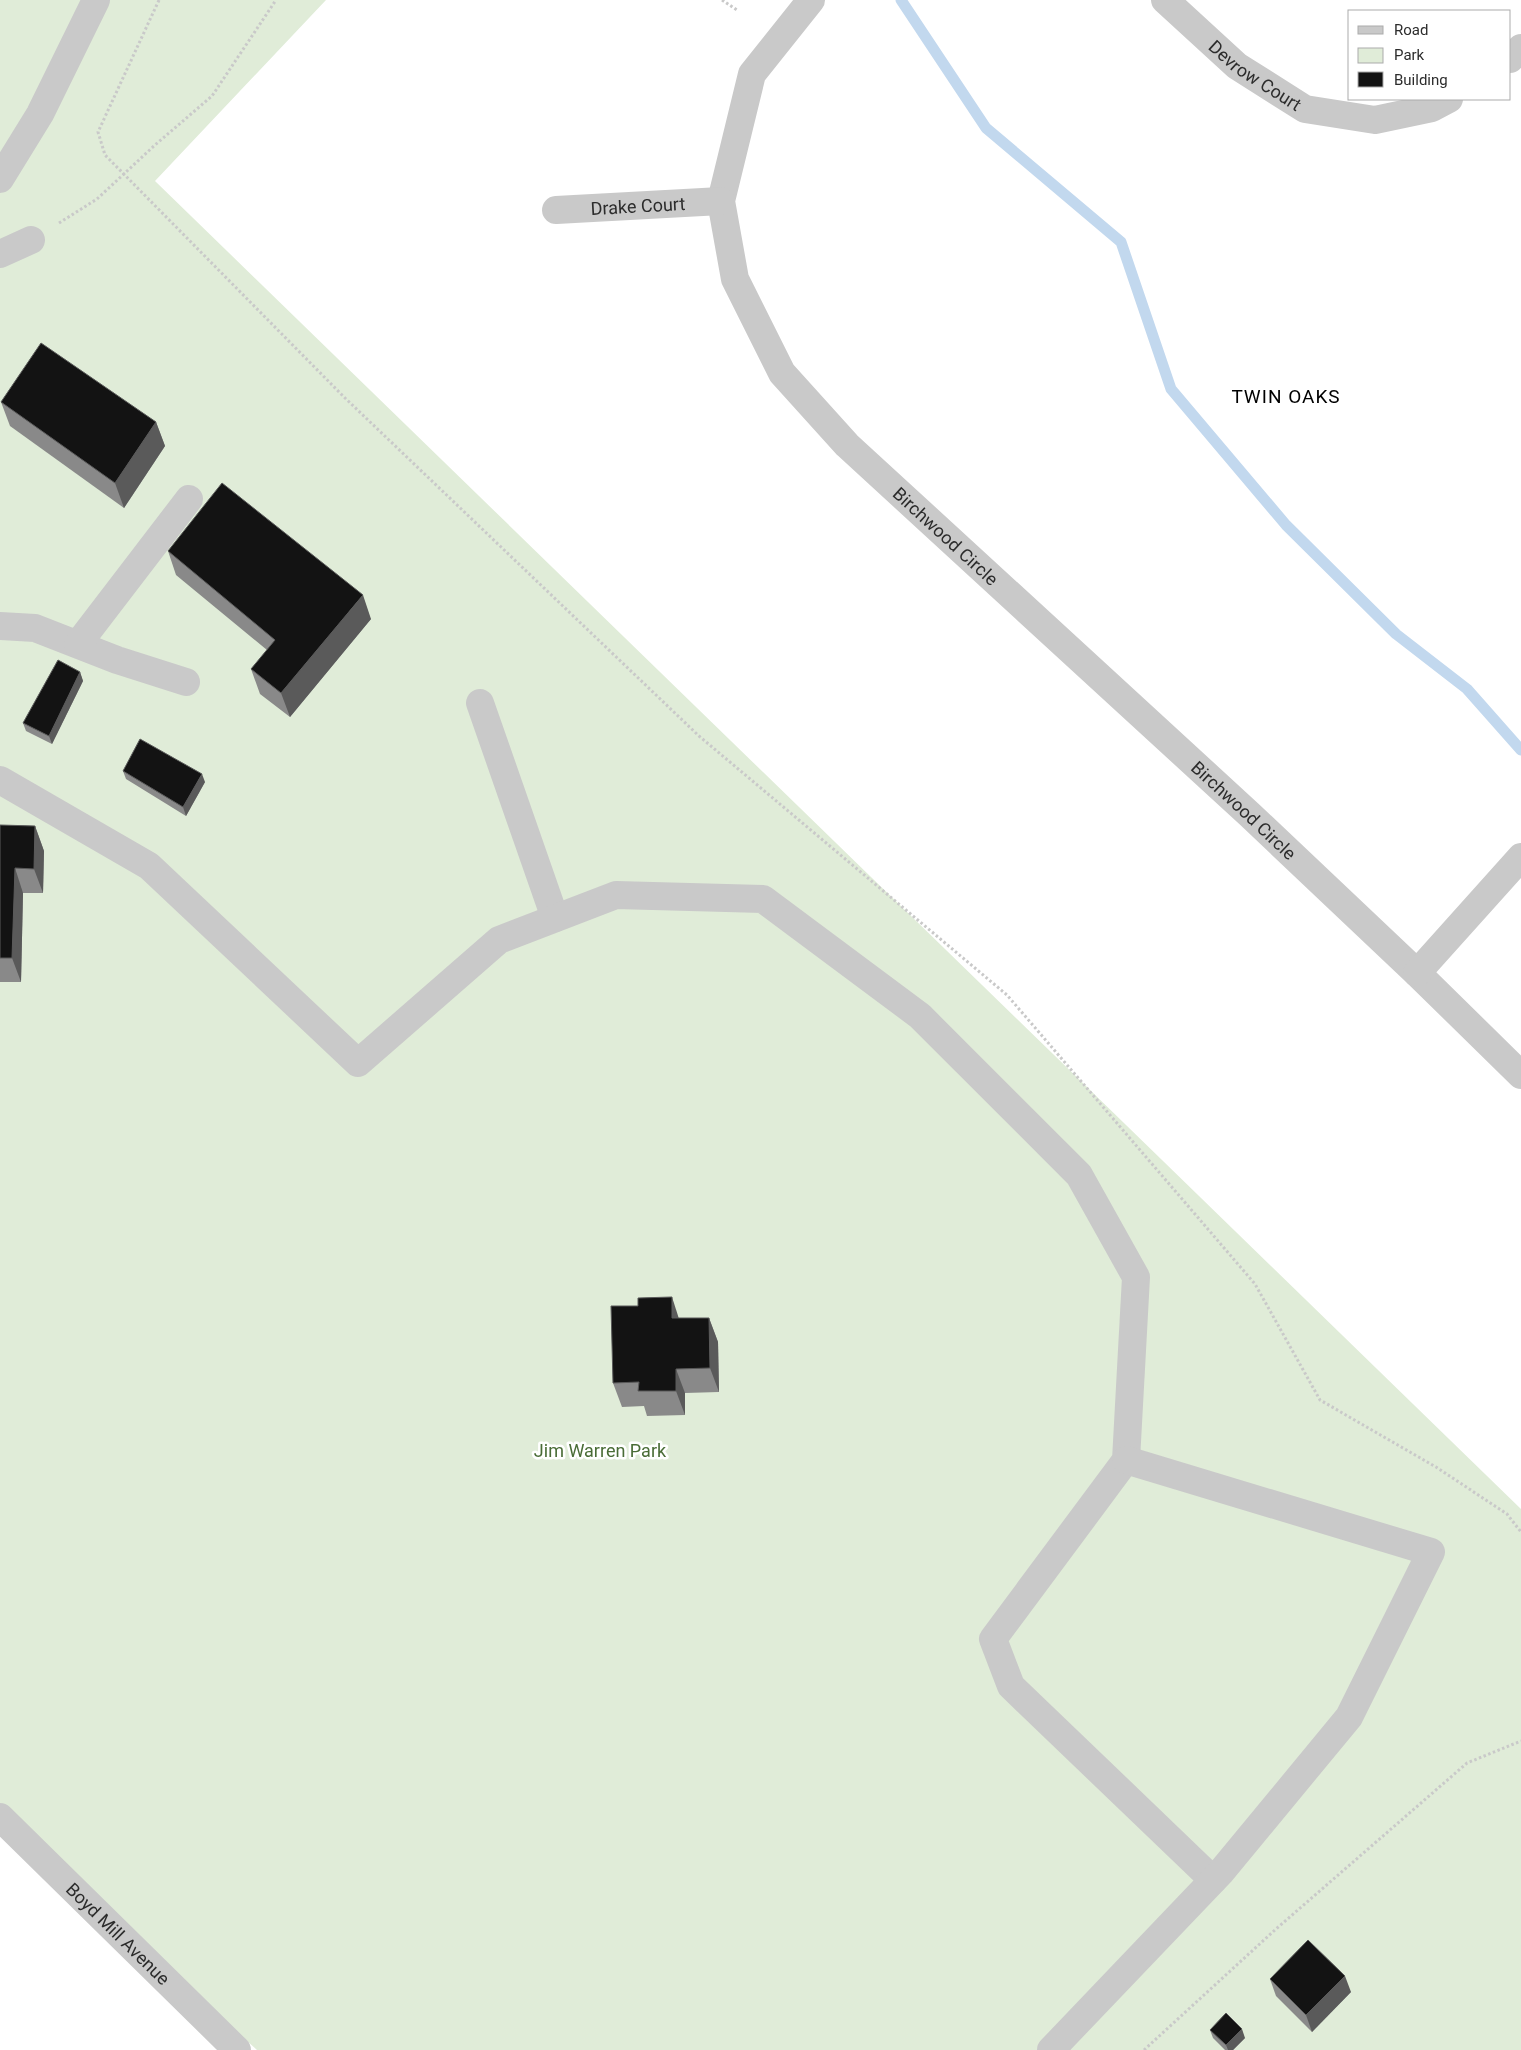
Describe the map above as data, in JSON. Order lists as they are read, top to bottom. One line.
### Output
{"streets":{"street":["Devrow Court","Drake Court","Birchwood Circle","Boyd Mill Avenue"]},"crossings":[["Drake Court","Birchwood Circle"]],"districts":["TWIN OAKS"],"parks":["Jim Warren Park"],"legend":["Road","Park","Building"]}
